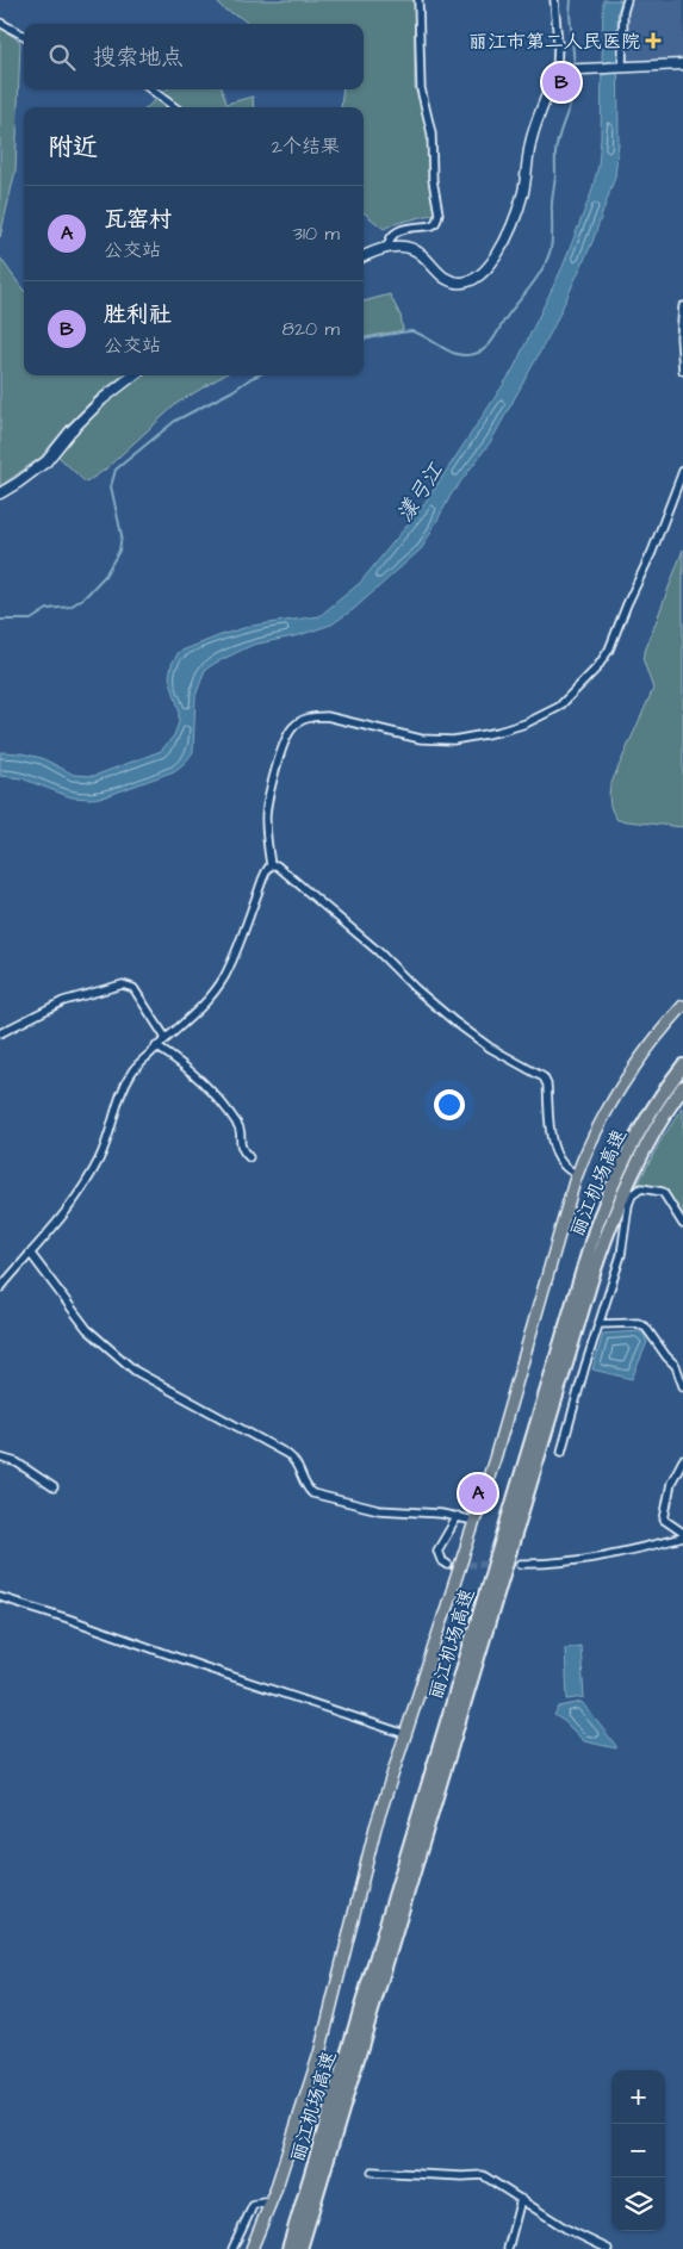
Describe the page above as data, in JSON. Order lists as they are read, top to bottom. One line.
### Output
{"streets":{"highway":["丽江机场高速"]},"water":["漾弓江"],"places":{"health":["丽江市第二人民医院"]},"page":{"search":"搜索地点","pins":["B","A"],"heading":["附近","2个结果"],"list":[{"mark":"A","name":"瓦窑村","note":"公交站","value":"310 m"},{"mark":"B","name":"胜利社","note":"公交站","value":"820 m"}],"map_buttons":["+","−"]}}
